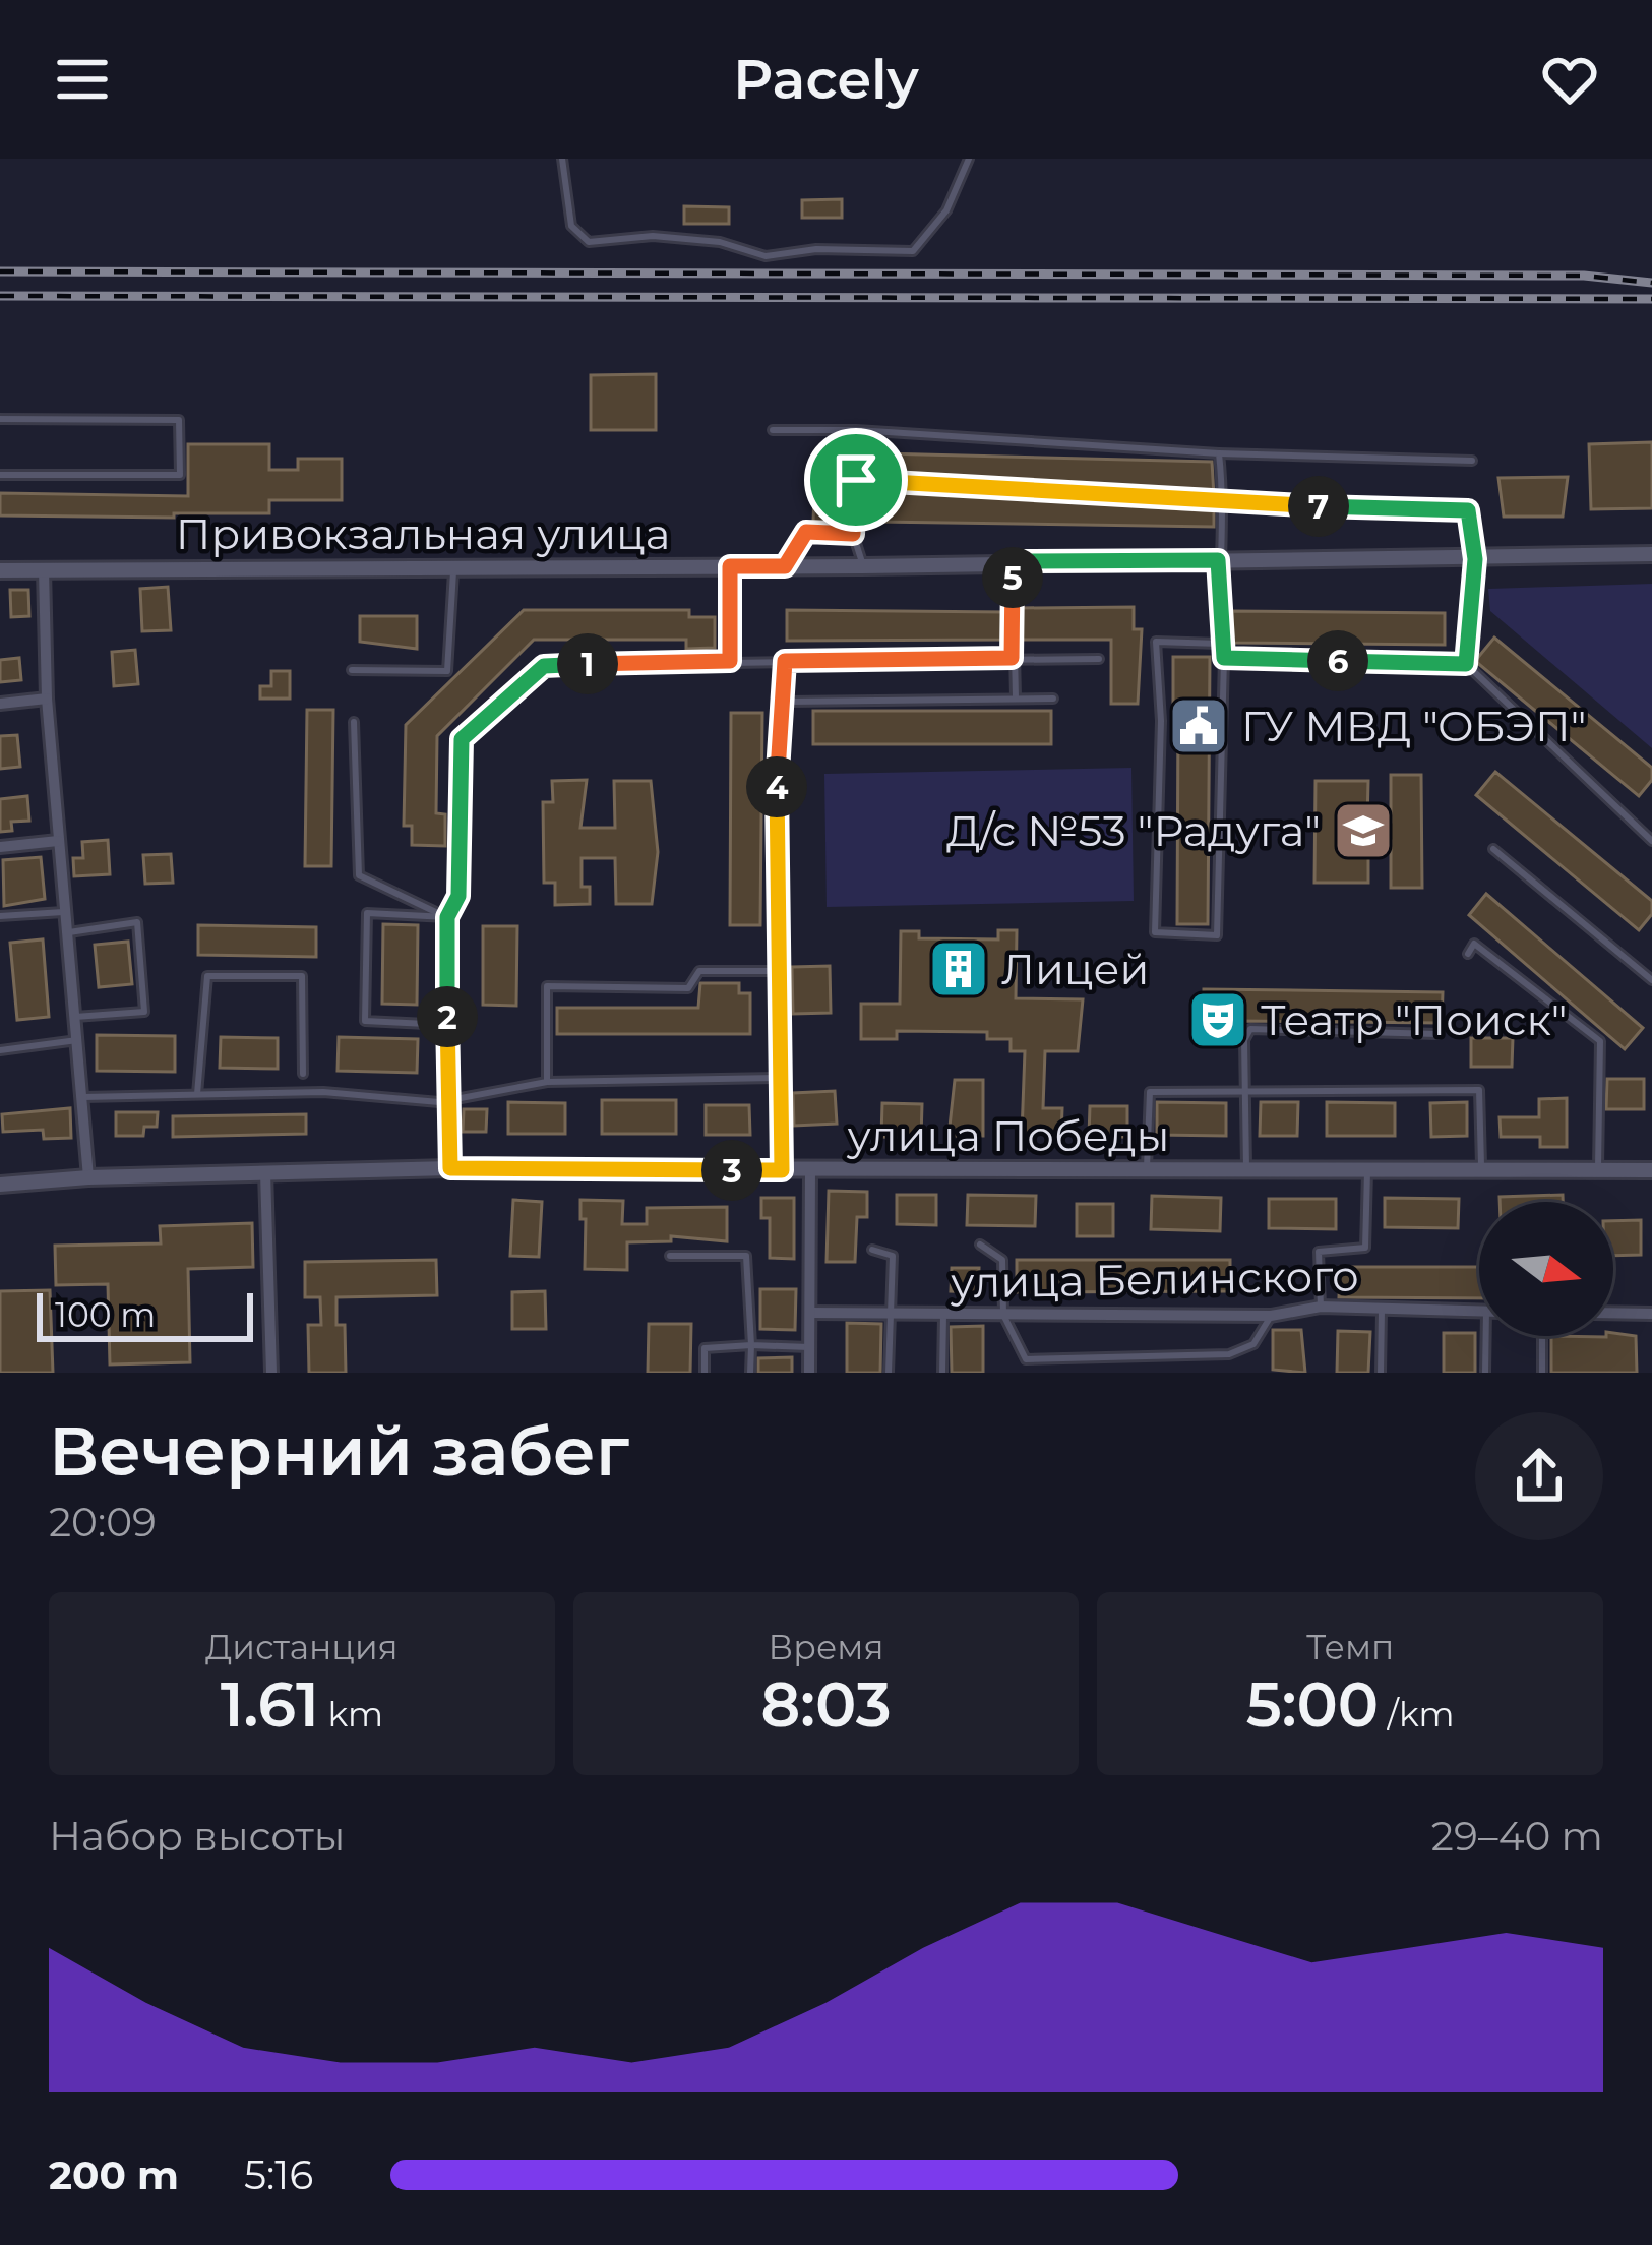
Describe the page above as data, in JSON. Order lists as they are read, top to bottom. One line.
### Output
{"streets":{"street":["Привокзальная улица","улица Победы","улица Белинского"]},"places":{"public building":["ГУ МВД \"ОБЭП\""],"school or university":["Д/с №53 \"Радуга\""],"building":["Лицей"],"theatre":["Театр \"Поиск\""]},"scale_bar":"100 m","north":"right","page":{"header":"Pacely","pins":["7","5","6","1","4","2","3"],"scale":"100 m","heading":["Вечерний забег","20:09"],"stats":[["Дистанция","1.61 km"],["Время","8:03"],["Темп","5:00 /km"]],"chart":["Набор высоты","29–40 m"],"list":[{"name":"200 m","note":"5:16"}]}}
